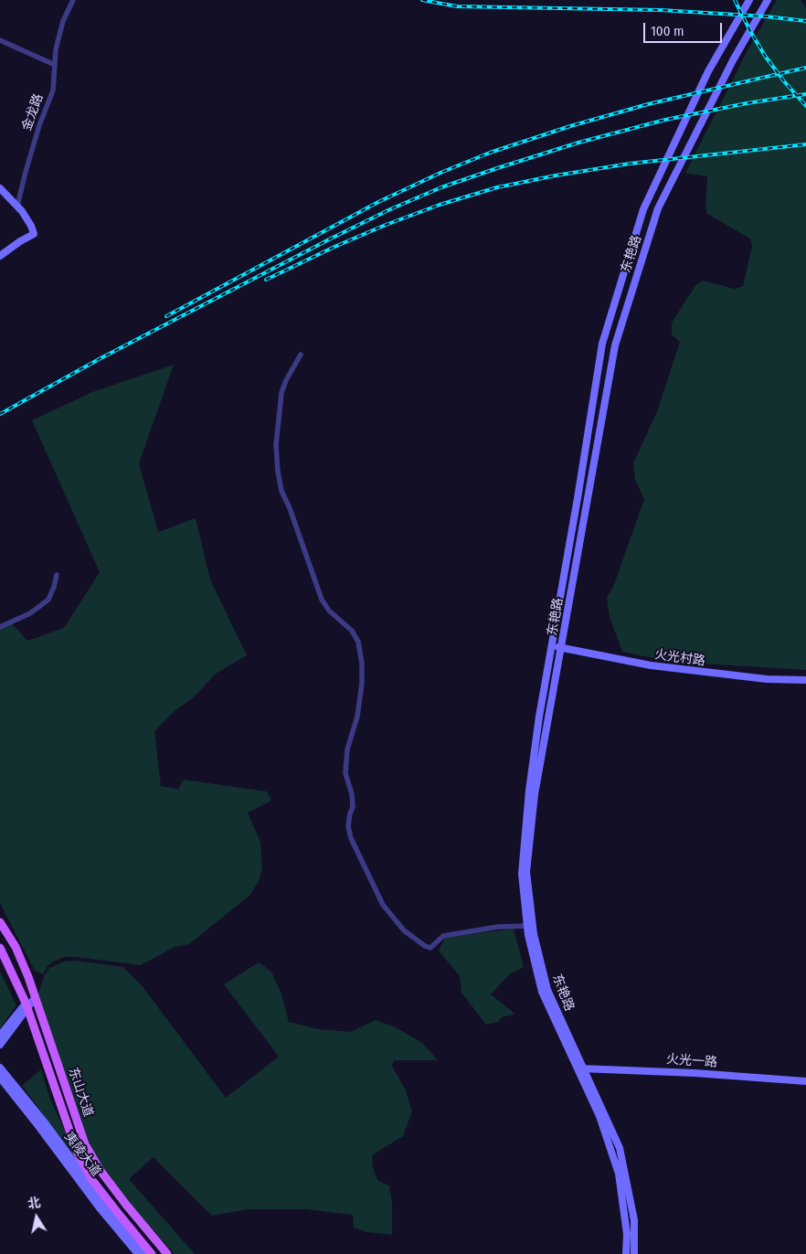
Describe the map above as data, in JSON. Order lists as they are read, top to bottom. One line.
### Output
{"streets":{"main road":["东艳路","火光村路","火光一路","东山大道","夷陵大道"],"street":["金龙路"]},"crossings":[["东艳路","火光村路"],["东艳路","火光一路"]],"scale_bar":"100 m","north":"top"}
